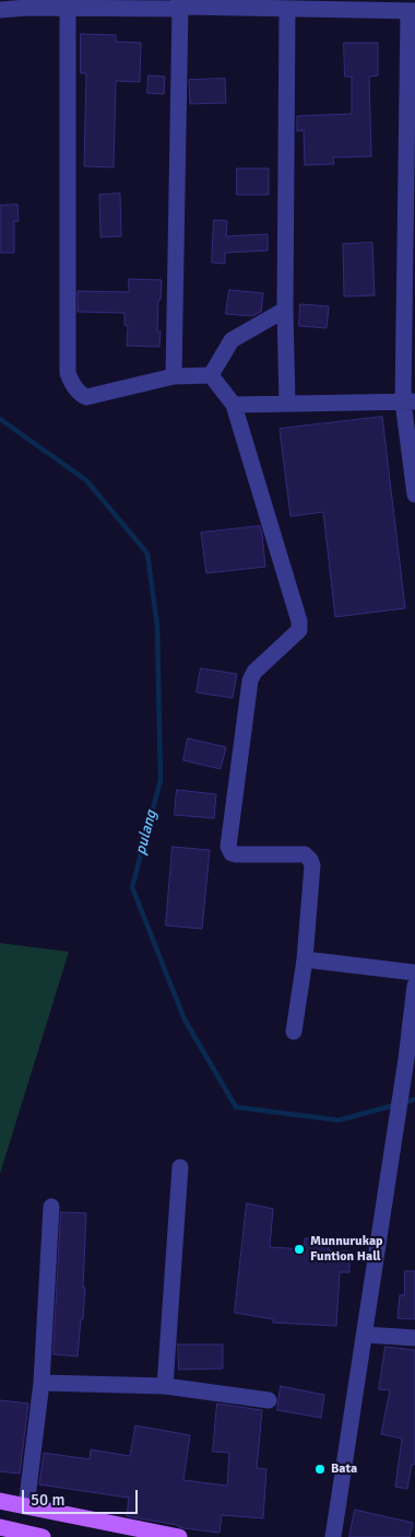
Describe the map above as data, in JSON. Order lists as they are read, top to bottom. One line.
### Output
{"water":["pulang"],"places":["Munnurukap Funtion Hall","Bata"],"scale_bar":"50 m"}
